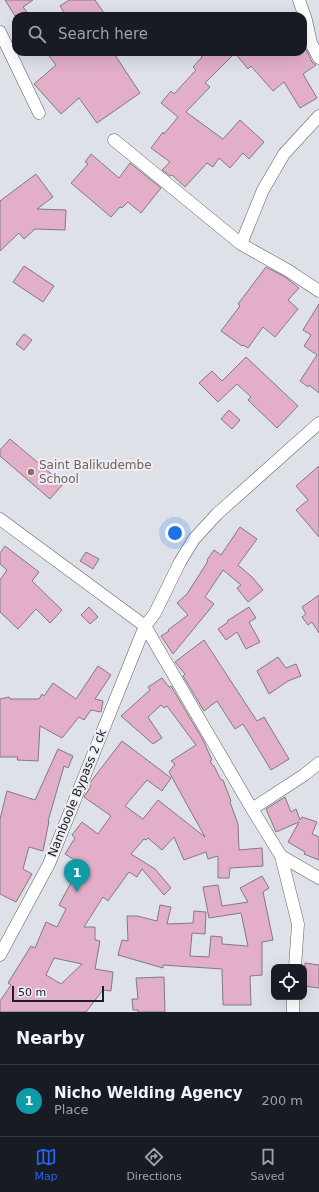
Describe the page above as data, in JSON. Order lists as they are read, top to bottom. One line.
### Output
{"streets":{"street":["Namboole Bypass 2 ck"]},"places":["Saint Balikudembe School"],"scale_bar":"50 m","page":{"search":"Search here","pins":"1","scale":"50 m","heading":"Nearby","list":[{"mark":"1","name":"Nicho Welding Agency","note":"Place","value":"200 m"}],"nav":["Map","Directions","Saved"]}}
